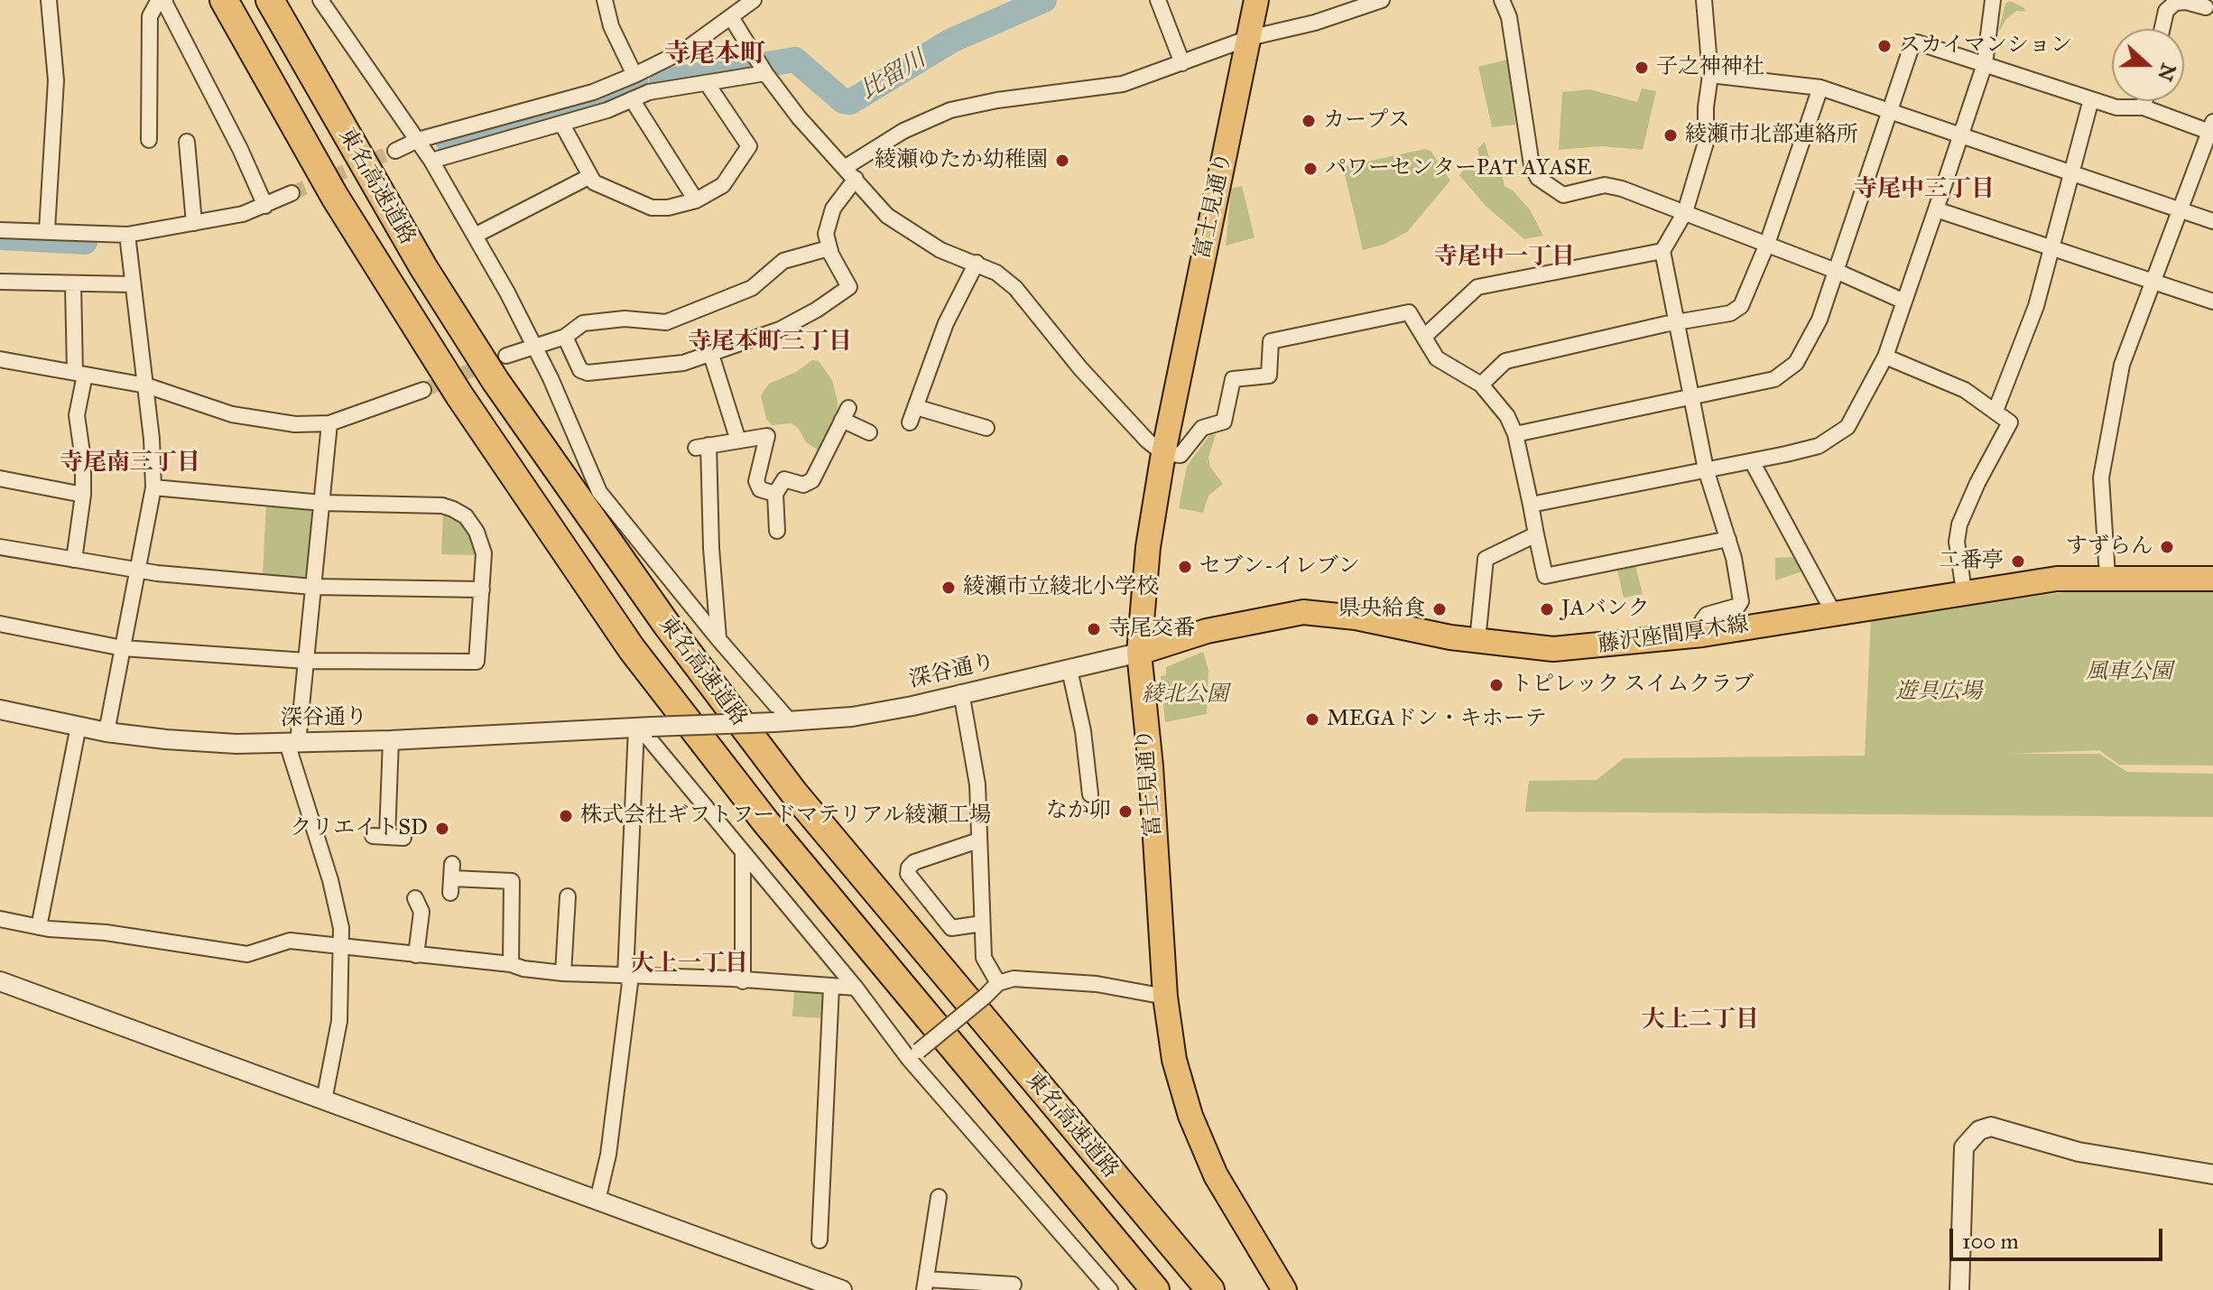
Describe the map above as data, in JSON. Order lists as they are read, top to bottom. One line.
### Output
{"streets":{"highway":["東名高速道路"],"main road":["富士見通り","藤沢座間厚木線"],"street":["深谷通り"]},"crossings":[["富士見通り","藤沢座間厚木線"],["富士見通り","深谷通り"],["藤沢座間厚木線","深谷通り"]],"districts":["寺尾本町","寺尾中三丁目","寺尾中一丁目","寺尾本町三丁目","寺尾南三丁目","大上一丁目","大上二丁目"],"water":["比留川"],"parks":["風車公園","遊具広場","綾北公園"],"places":["スカイマンション","子之神神社","カープス","綾瀬市北部連絡所","綾瀬ゆたか幼稚園","パワーセンターPAT AYASE","すずらん","二番亭","セブン-イレブン","綾瀬市立綾北小学校","県央給食","JAバンク","寺尾交番","トピレック スイムクラブ","MEGAドン・キホーテ","なか卯","株式会社ギフトフードマテリアル綾瀬工場","クリエイトSD"],"scale_bar":"100 m","north":"right"}
